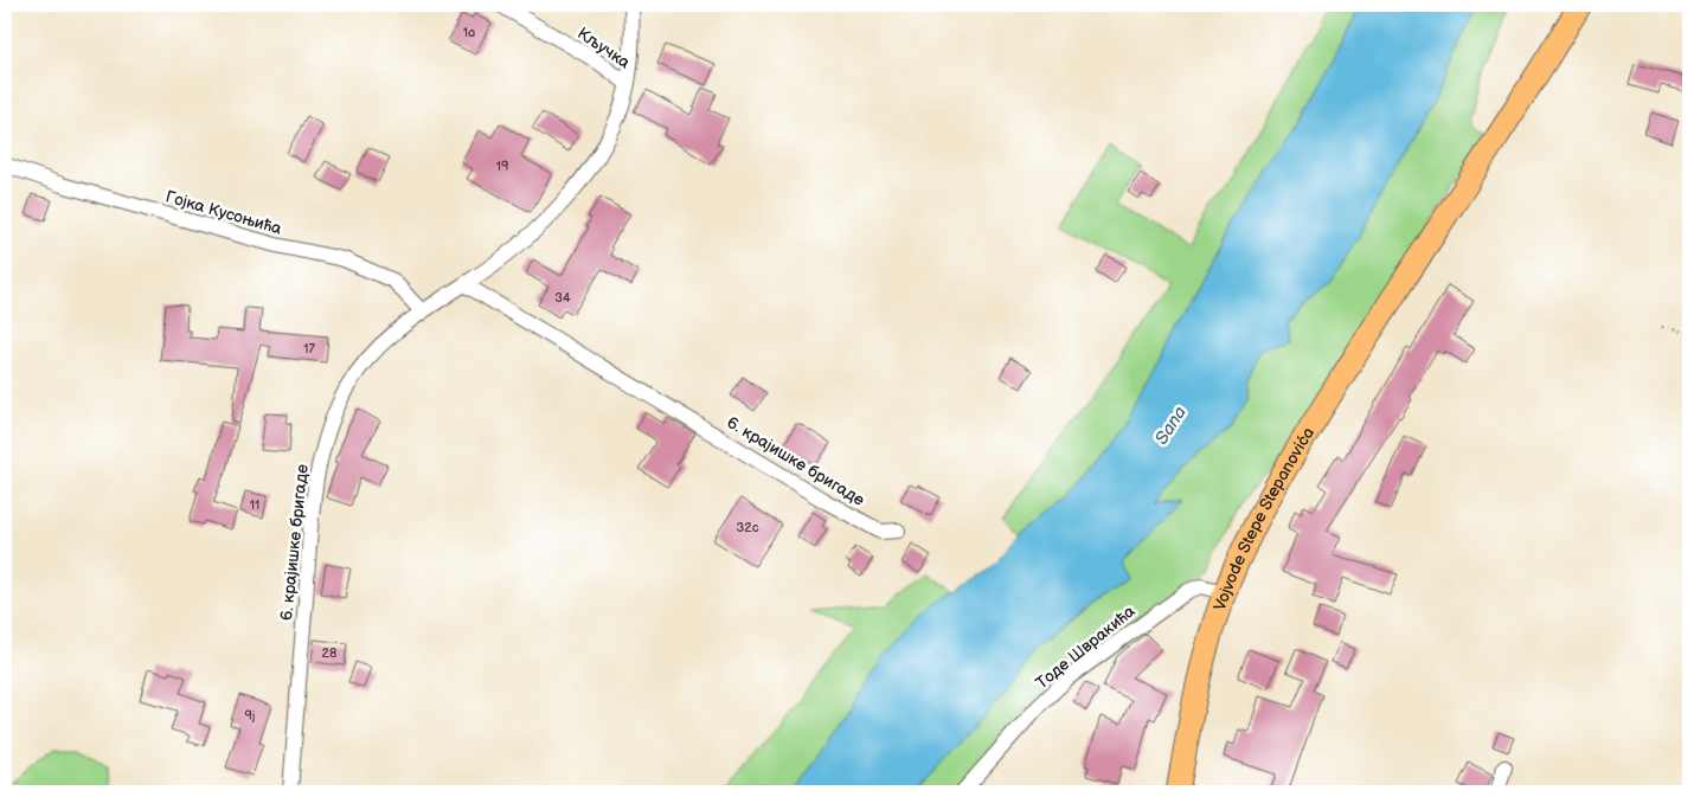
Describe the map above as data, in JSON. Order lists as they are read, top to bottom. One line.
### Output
{"streets":{"main road":["Vojvode Stepe Stepanovića"],"street":["Кључка","Гојка Кусоњића","6. крајишке бригаде","Тоде Швракића"]},"crossings":[["Кључка","6. крајишке бригаде"],["Гојка Кусоњића","6. крајишке бригаде"],["Vojvode Stepe Stepanovića","Тоде Швракића"]],"water":["Sana"],"house_numbers":["1a","19","34","17","11","32c","28","9j"]}
